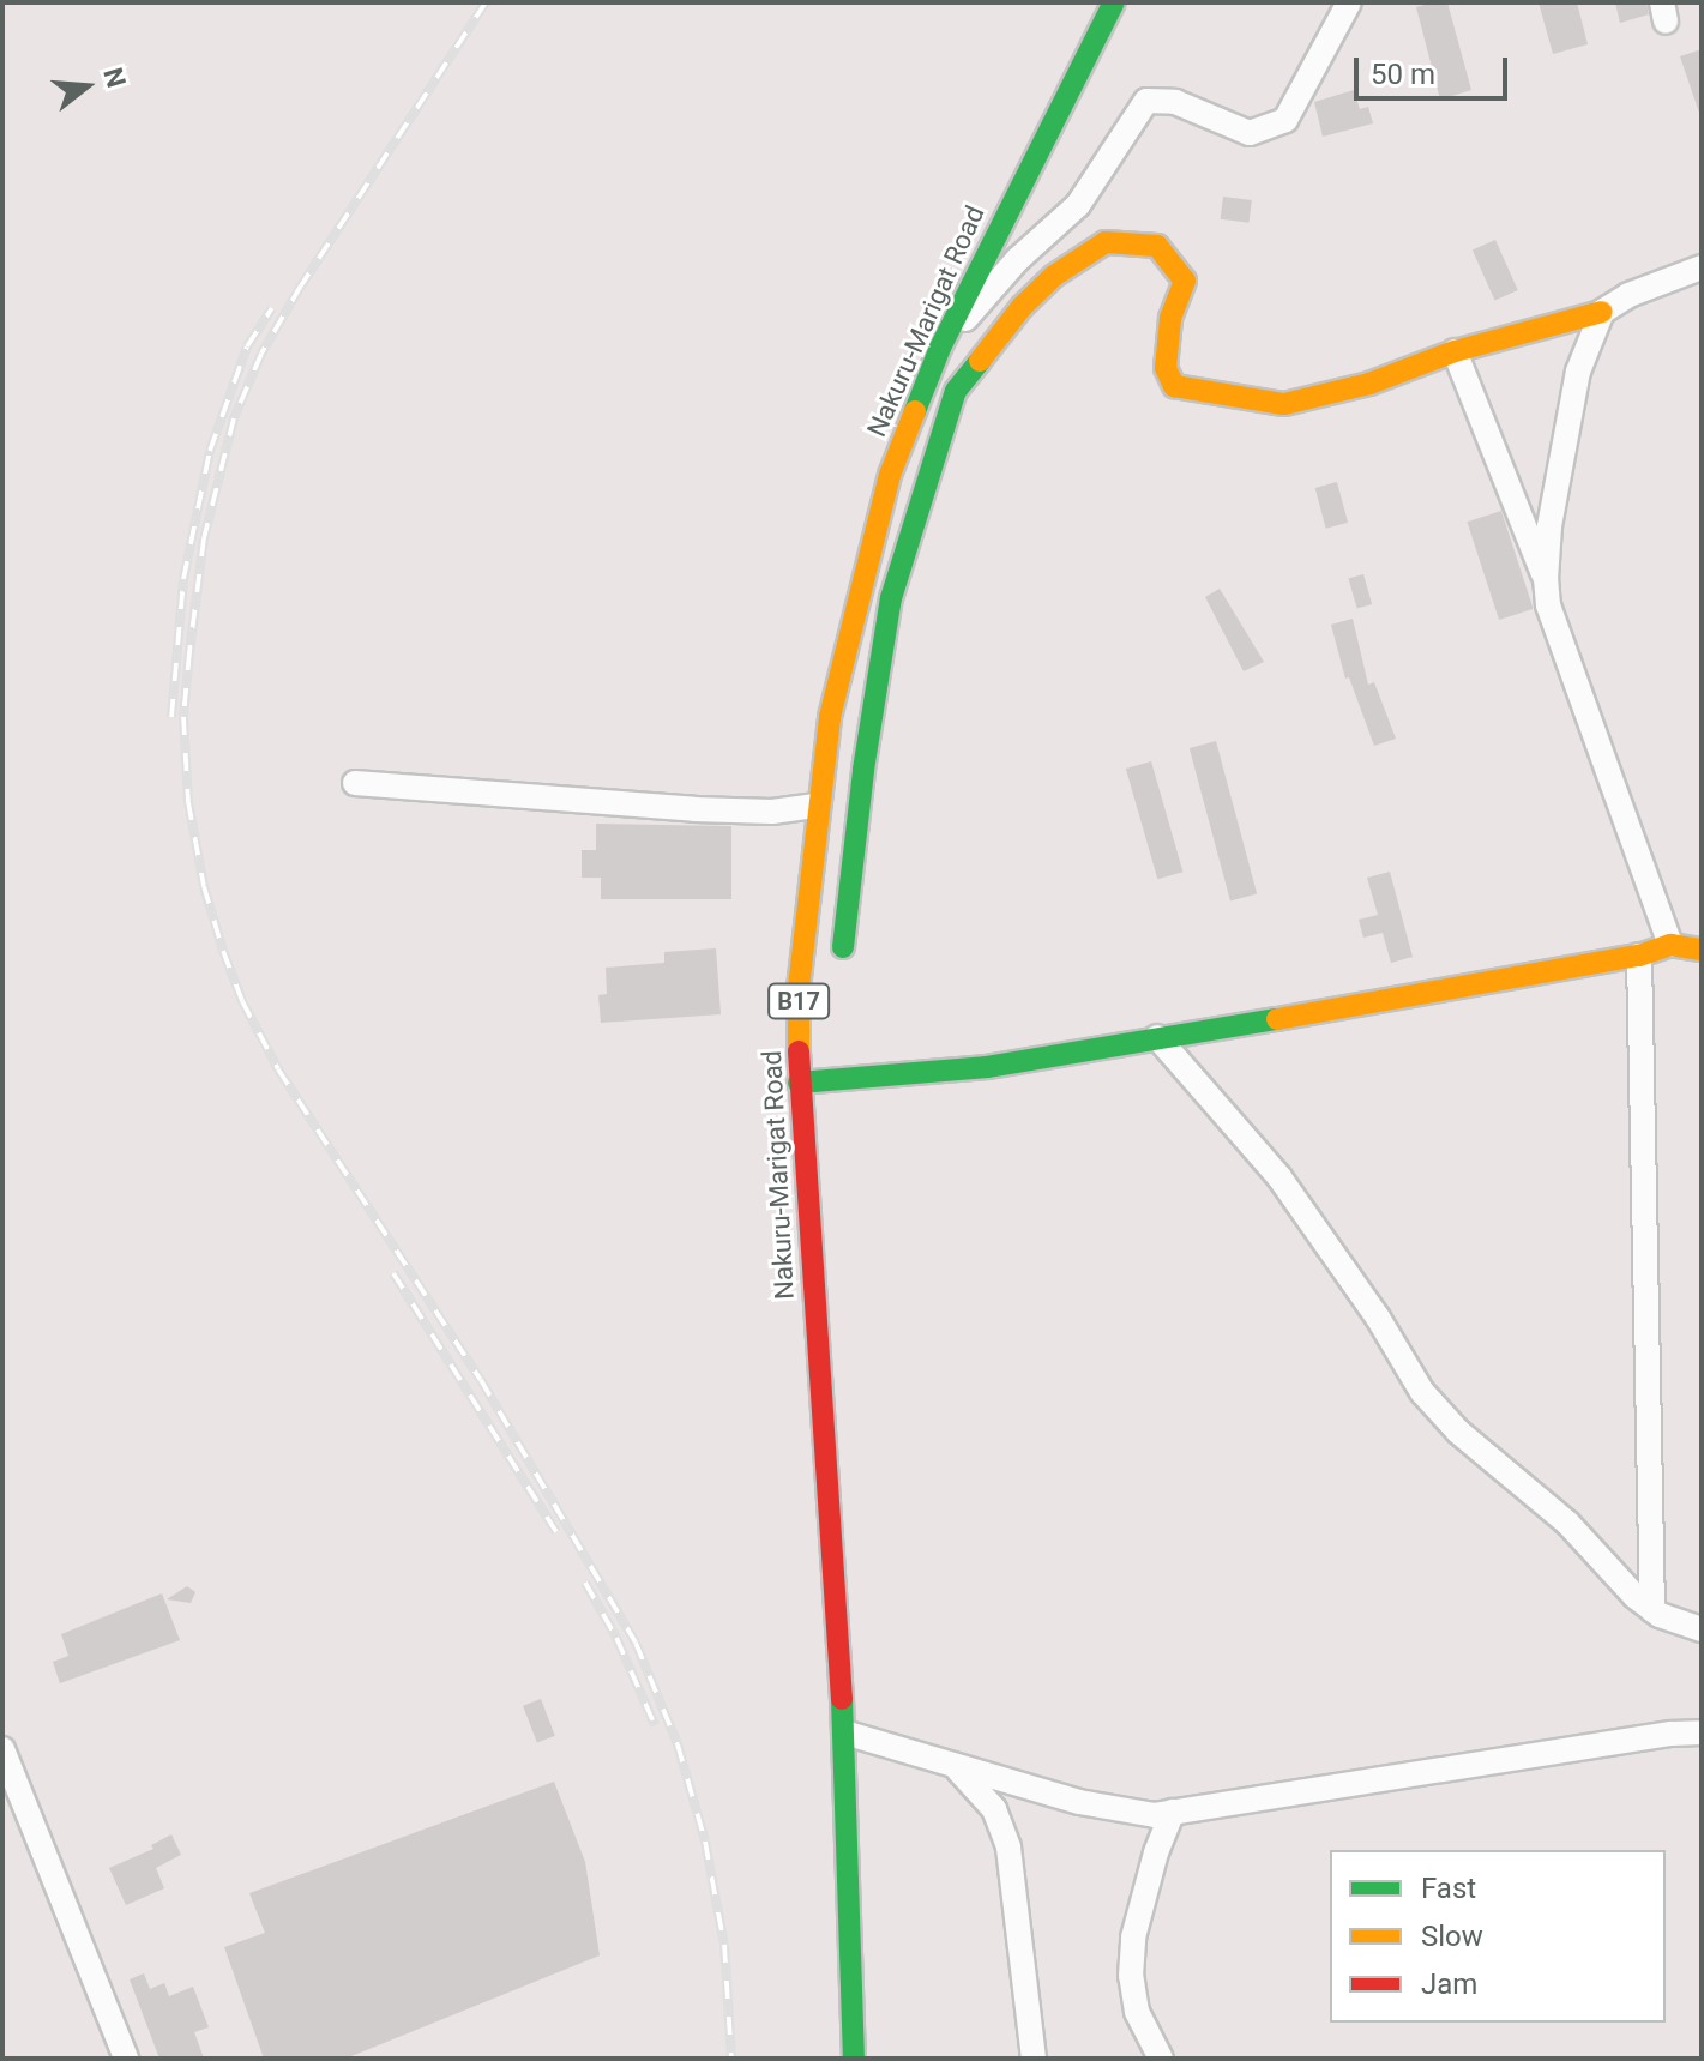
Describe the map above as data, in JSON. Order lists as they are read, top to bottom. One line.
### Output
{"streets":{"street":["Nakuru-Marigat Road","B17"]},"legend":["Fast","Slow","Jam"],"scale_bar":"50 m","north":"right"}
